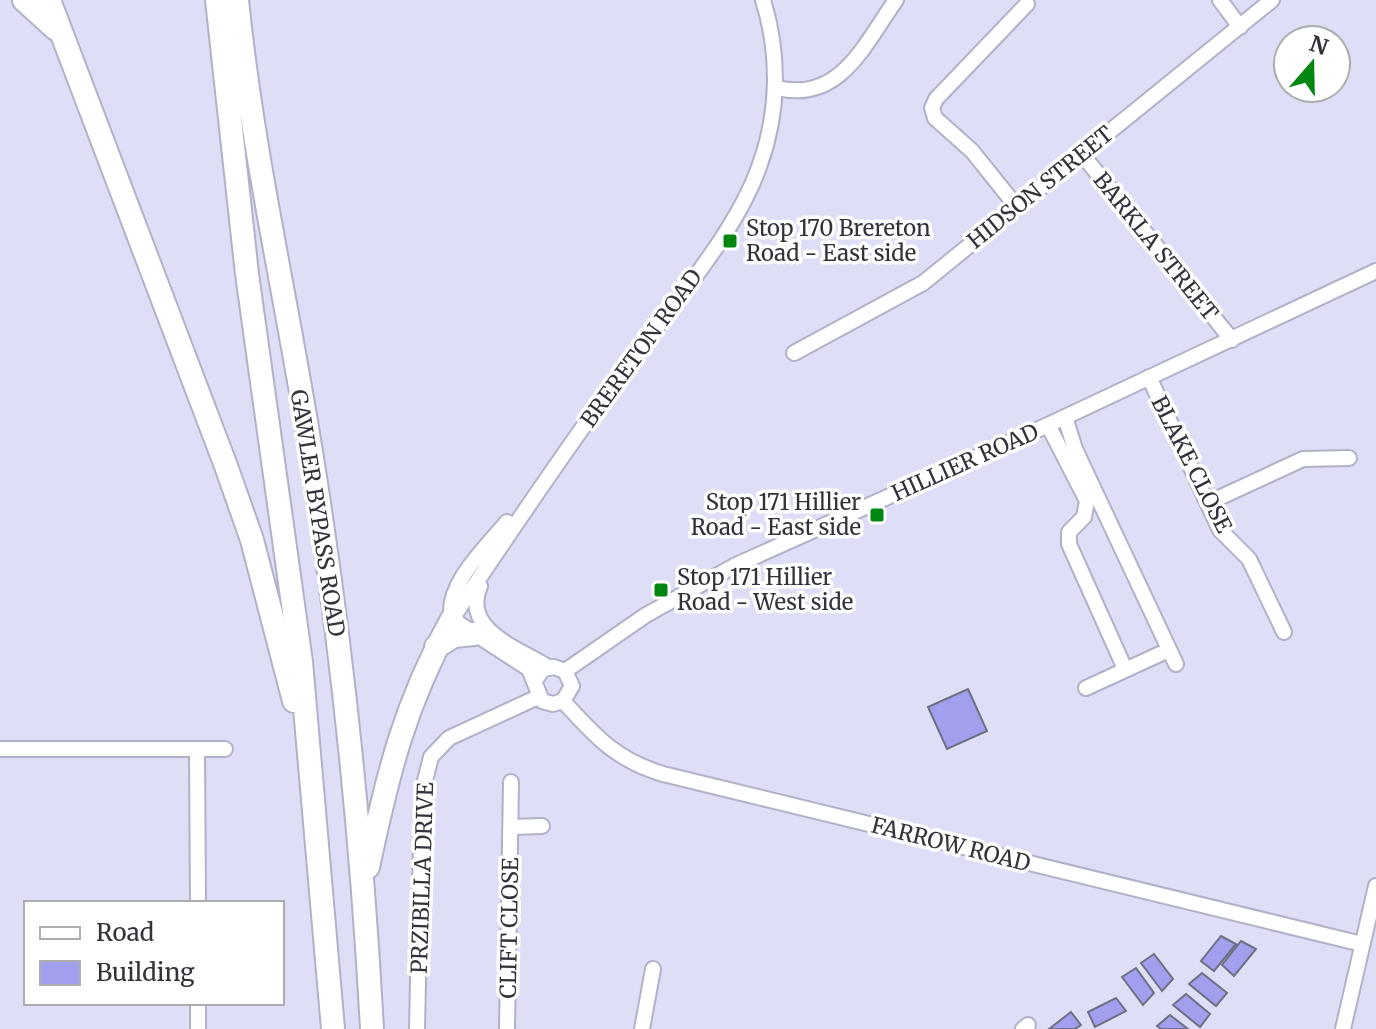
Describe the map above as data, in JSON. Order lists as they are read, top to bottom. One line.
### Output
{"streets":{"highway":["GAWLER BYPASS ROAD"],"street":["HIDSON STREET","BARKLA STREET","BRERETON ROAD","HILLIER ROAD","BLAKE CLOSE","FARROW ROAD","PRZIBILLA DRIVE","CLIFT CLOSE"]},"crossings":[["HIDSON STREET","BARKLA STREET"],["BARKLA STREET","HILLIER ROAD"],["BRERETON ROAD","HILLIER ROAD"],["BRERETON ROAD","FARROW ROAD"],["BRERETON ROAD","PRZIBILLA DRIVE"],["HILLIER ROAD","BLAKE CLOSE"],["HILLIER ROAD","FARROW ROAD"],["HILLIER ROAD","PRZIBILLA DRIVE"],["FARROW ROAD","PRZIBILLA DRIVE"]],"places":{"transit":["Stop 170 Brereton Road - East side","Stop 171 Hillier Road - East side","Stop 171 Hillier Road - West side"]},"legend":["Road","Building"],"north":"top"}
